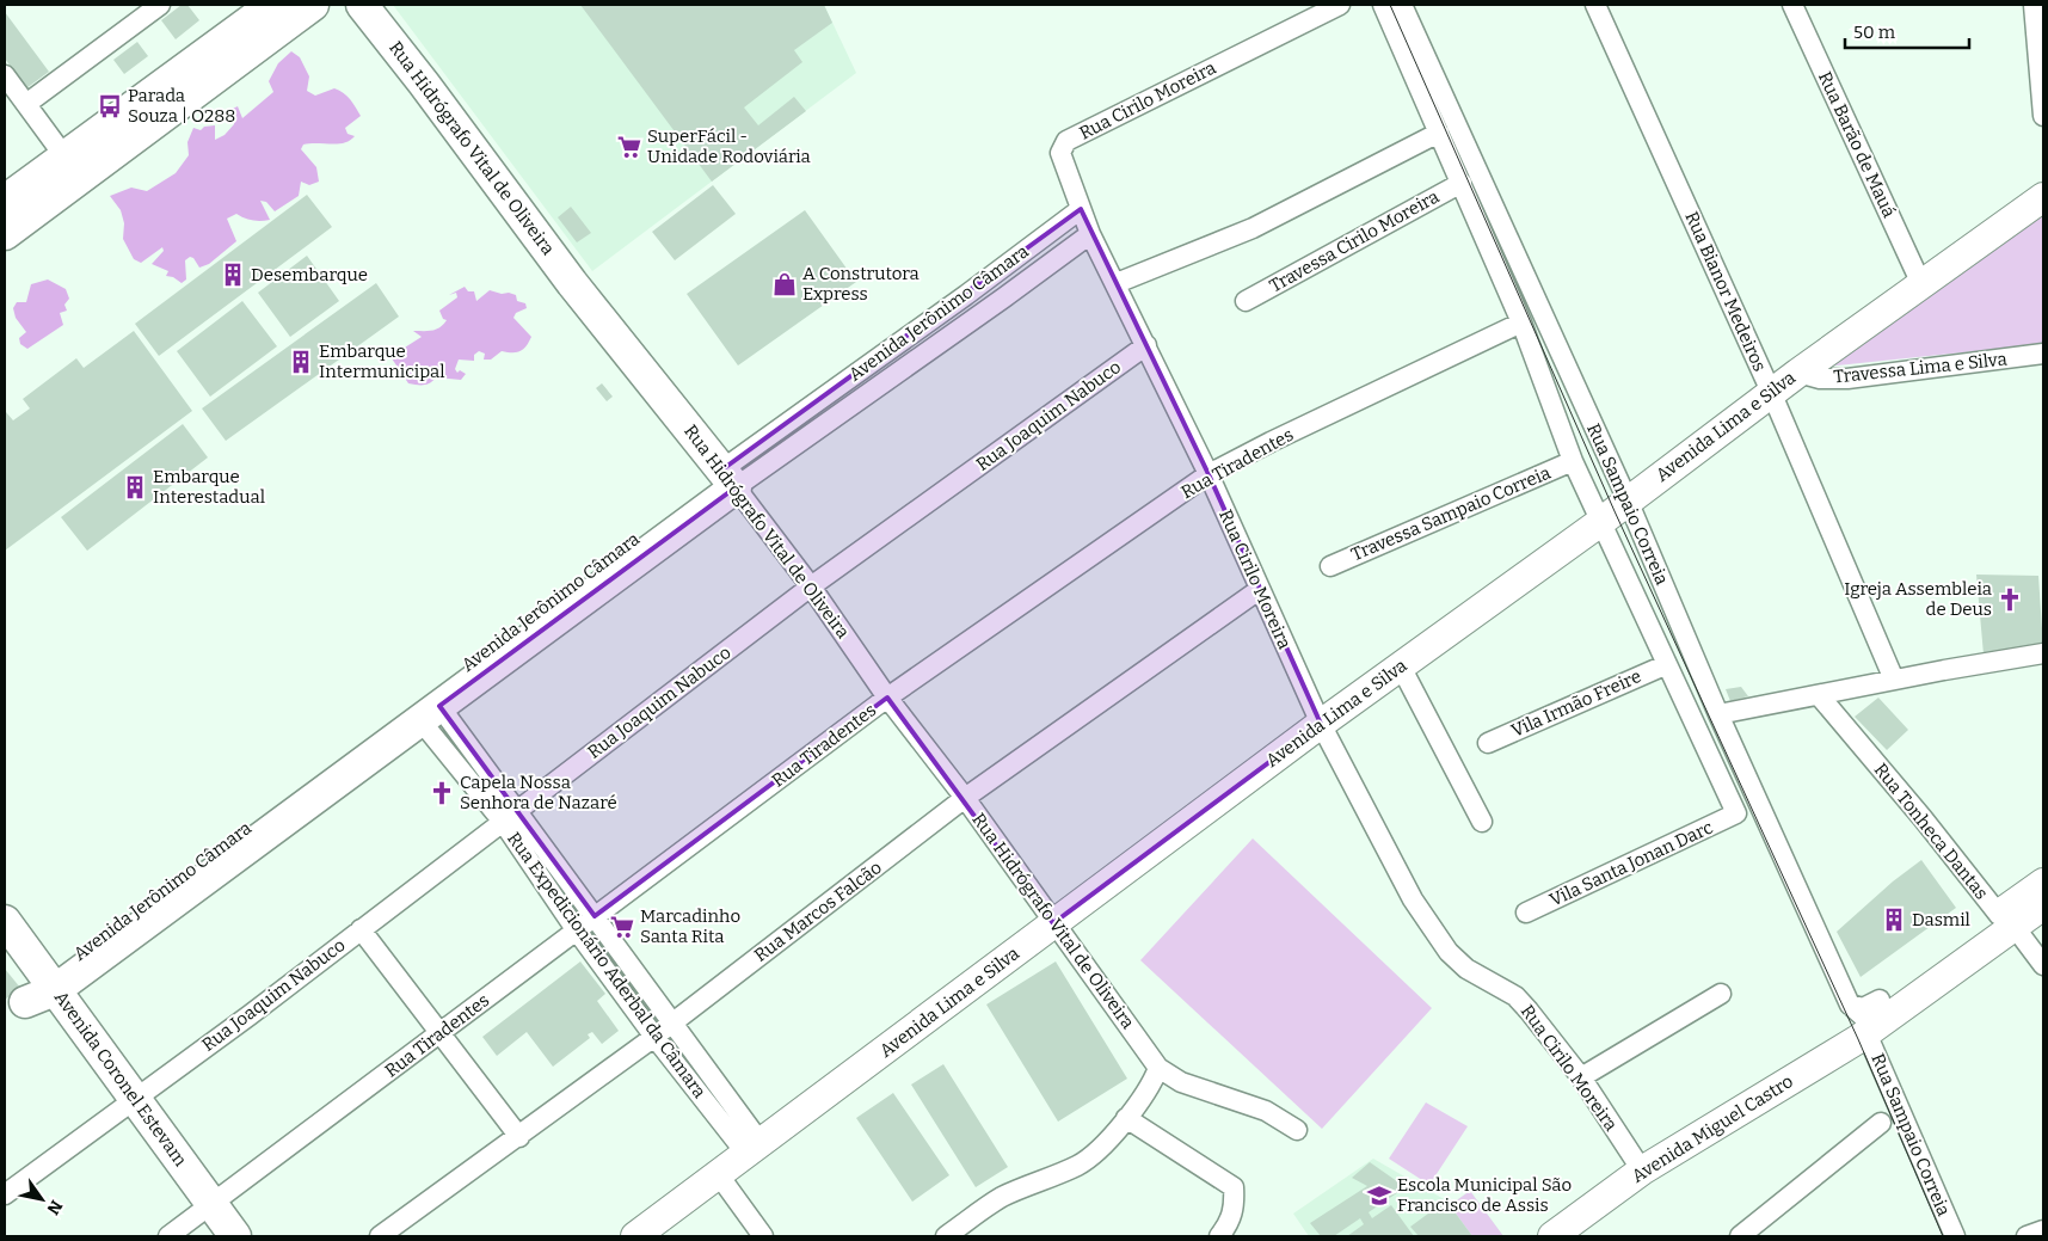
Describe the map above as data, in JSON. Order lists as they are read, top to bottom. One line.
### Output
{"streets":{"main road":["Rua Hidrógrafo Vital de Oliveira","Avenida Jerônimo Câmara","Avenida Lima e Silva","Avenida Coronel Estevam","Avenida Miguel Castro"],"street":["Rua Cirilo Moreira","Rua Barão de Mauá","Travessa Cirilo Moreira","Rua Bianor Medeiros","Travessa Lima e Silva","Rua Joaquim Nabuco","Rua Tiradentes","Rua Sampaio Correia","Travessa Sampaio Correia","Vila Irmão Freire","Rua Tonheca Dantas","Vila Santa Jonan Darc","Rua Marcos Falcão","Rua Expedicionário Aderbal da Câmara"]},"crossings":[["Rua Cirilo Moreira","Avenida Jerônimo Câmara"],["Rua Cirilo Moreira","Rua Joaquim Nabuco"],["Rua Cirilo Moreira","Avenida Lima e Silva"],["Rua Cirilo Moreira","Rua Tiradentes"],["Rua Cirilo Moreira","Rua Marcos Falcão"],["Rua Cirilo Moreira","Avenida Miguel Castro"],["Rua Barão de Mauá","Avenida Lima e Silva"],["Rua Hidrógrafo Vital de Oliveira","Avenida Jerônimo Câmara"],["Rua Hidrógrafo Vital de Oliveira","Rua Joaquim Nabuco"],["Rua Hidrógrafo Vital de Oliveira","Avenida Lima e Silva"],["Rua Hidrógrafo Vital de Oliveira","Rua Tiradentes"],["Rua Hidrógrafo Vital de Oliveira","Rua Marcos Falcão"],["Travessa Cirilo Moreira","Rua Sampaio Correia"],["Rua Bianor Medeiros","Avenida Lima e Silva"],["Avenida Jerônimo Câmara","Rua Expedicionário Aderbal da Câmara"],["Avenida Jerônimo Câmara","Avenida Coronel Estevam"],["Travessa Lima e Silva","Avenida Lima e Silva"],["Rua Joaquim Nabuco","Rua Expedicionário Aderbal da Câmara"],["Rua Joaquim Nabuco","Avenida Coronel Estevam"],["Avenida Lima e Silva","Rua Sampaio Correia"],["Avenida Lima e Silva","Rua Expedicionário Aderbal da Câmara"],["Rua Tiradentes","Rua Sampaio Correia"],["Rua Tiradentes","Rua Expedicionário Aderbal da Câmara"],["Rua Tiradentes","Avenida Coronel Estevam"],["Rua Sampaio Correia","Travessa Sampaio Correia"],["Rua Sampaio Correia","Vila Irmão Freire"],["Rua Sampaio Correia","Vila Santa Jonan Darc"],["Rua Sampaio Correia","Avenida Miguel Castro"],["Rua Tonheca Dantas","Avenida Miguel Castro"],["Rua Marcos Falcão","Rua Expedicionário Aderbal da Câmara"]],"places":{"bus stop":["Parada Souza | O288"],"supermarket":["SuperFácil - Unidade Rodoviária","Marcadinho Santa Rita"],"building":["Desembarque","Embarque Intermunicipal","Embarque Interestadual","Dasmil"],"shop":["A Construtora Express"],"church":["Igreja Assembleia de Deus","Capela Nossa Senhora de Nazaré"],"school or university":["Escola Municipal São Francisco de Assis"]},"scale_bar":"50 m","north":"bottom right"}
